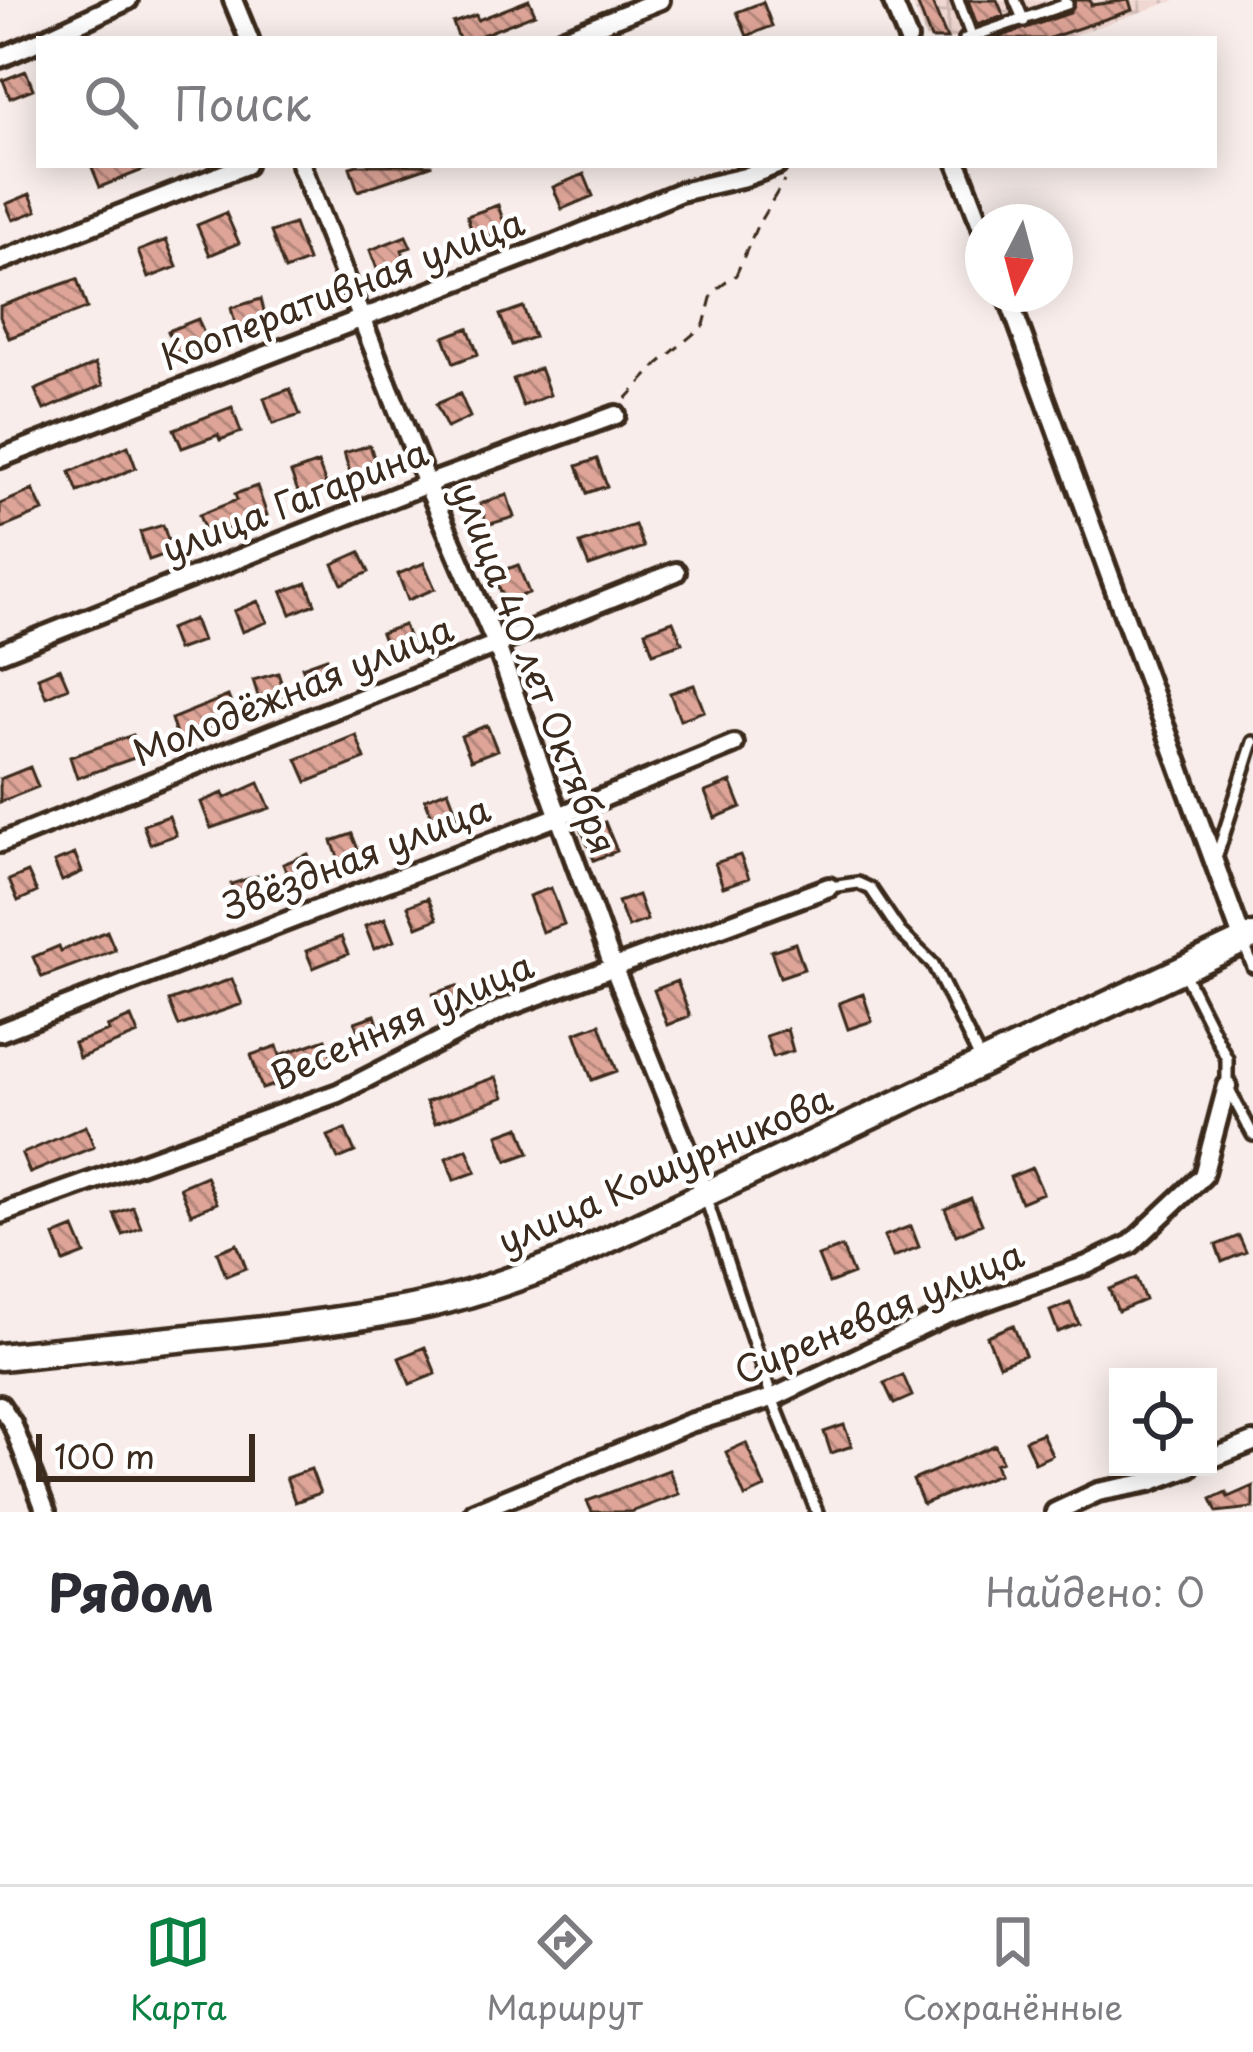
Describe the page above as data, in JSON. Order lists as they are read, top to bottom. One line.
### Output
{"streets":{"main road":["улица Кошурникова"],"street":["Кооперативная улица","улица Гагарина","улица 40 лет Октября","Молодёжная улица","Звёздная улица","Весенняя улица","Сиреневая улица"]},"crossings":[["Кооперативная улица","улица 40 лет Октября"],["улица Гагарина","улица 40 лет Октября"],["улица 40 лет Октября","Молодёжная улица"],["улица 40 лет Октября","Звёздная улица"],["улица 40 лет Октября","Весенняя улица"],["улица 40 лет Октября","улица Кошурникова"]],"scale_bar":"100 m","north":"bottom","page":{"search":"Поиск","scale":"100 m","heading":["Рядом","Найдено: 0"],"nav":["Карта","Маршрут","Сохранённые"]}}
